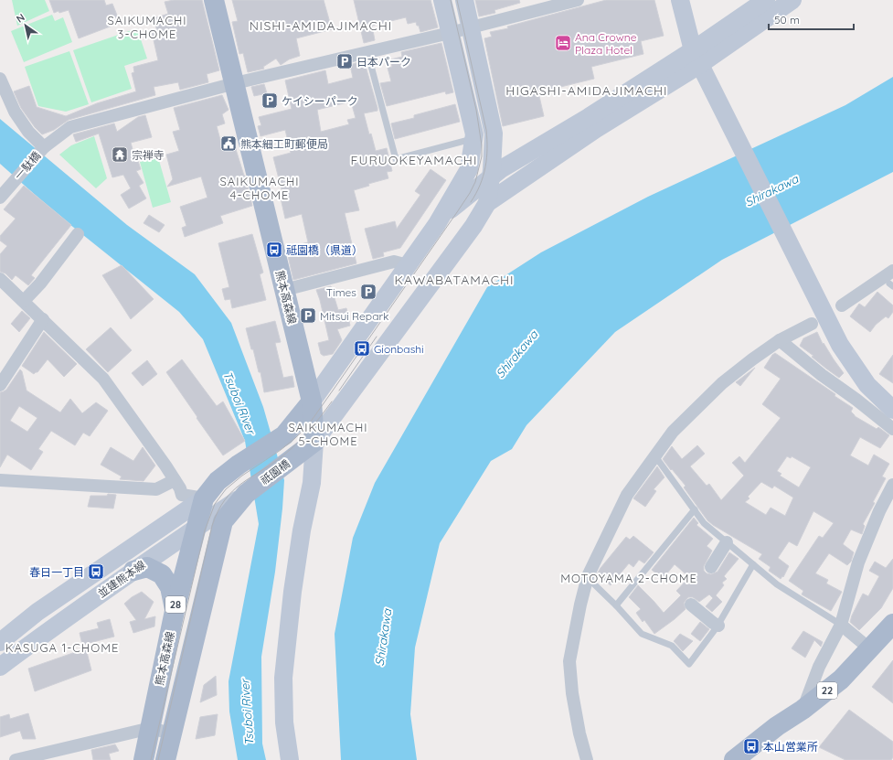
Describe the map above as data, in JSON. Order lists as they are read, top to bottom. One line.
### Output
{"streets":{"main road":["熊本高森線","祇園橋","28","22"],"street":["一駄橋","並建熊本線"]},"crossings":[["一駄橋","熊本高森線"],["熊本高森線","祇園橋"],["熊本高森線","並建熊本線"],["祇園橋","並建熊本線"],["祇園橋","28"],["並建熊本線","28"]],"districts":["SAIKUMACHI 3-CHOME","NISHI-AMIDAJIMACHI","HIGASHI-AMIDAJIMACHI","FURUOKEYAMACHI","SAIKUMACHI 4-CHOME","KAWABATAMACHI","SAIKUMACHI 5-CHOME","MOTOYAMA 2-CHOME","KASUGA 1-CHOME"],"water":["Shirakawa","Tsuboi River"],"places":{"hotel":["Ana Crowne Plaza Hotel"],"parking":["日本パーク","ケイシーパーク","Times","Mitsui Repark"],"public building":["熊本細工町郵便局"],"temple":["宗禅寺"],"bus stop":["祗園橋（県道）","Gionbashi","春日一丁目","本山営業所"]},"scale_bar":"50 m","north":"top left"}
